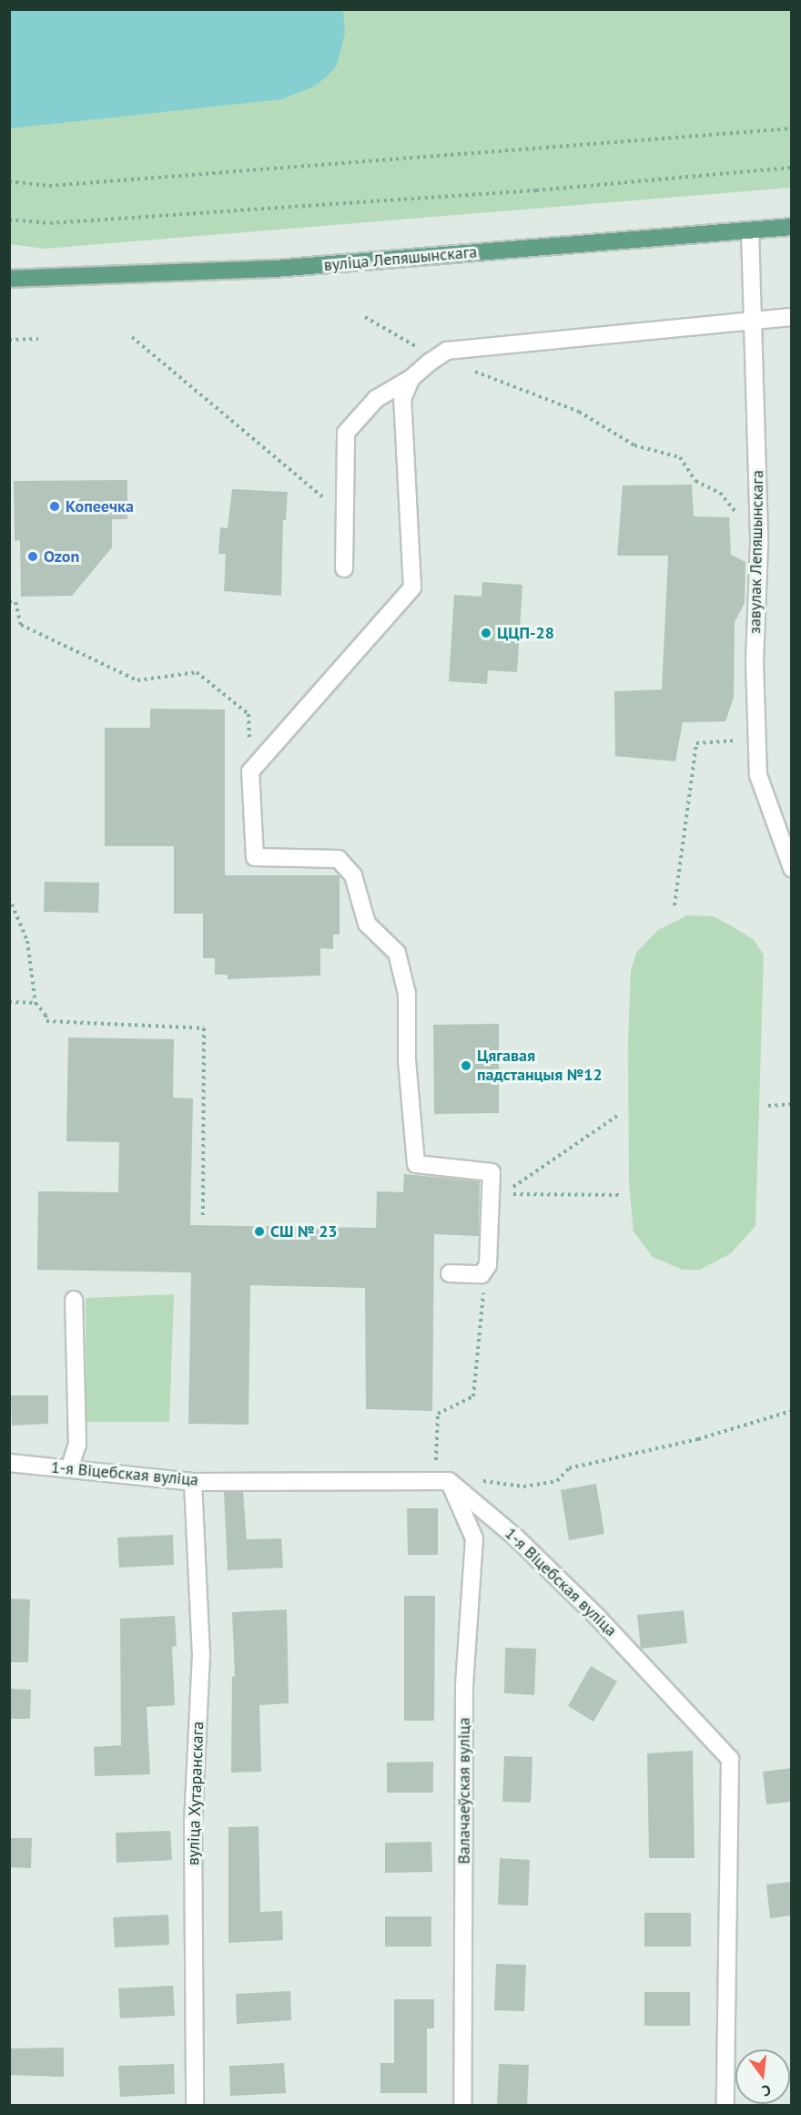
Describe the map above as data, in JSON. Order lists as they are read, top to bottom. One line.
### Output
{"streets":{"main road":["вуліца Лепяшынскага"],"street":["завулак Лепяшынскага","1-я Віцебская вуліца","Валачаеўская вуліца","вуліца Хутаранскага"]},"crossings":[["вуліца Лепяшынскага","завулак Лепяшынскага"],["1-я Віцебская вуліца","Валачаеўская вуліца"],["1-я Віцебская вуліца","вуліца Хутаранскага"]],"places":["Копеечка","Ozon","ЦЦП-28","Цягавая падстанцыя №12","СШ № 23"],"north":"bottom"}
